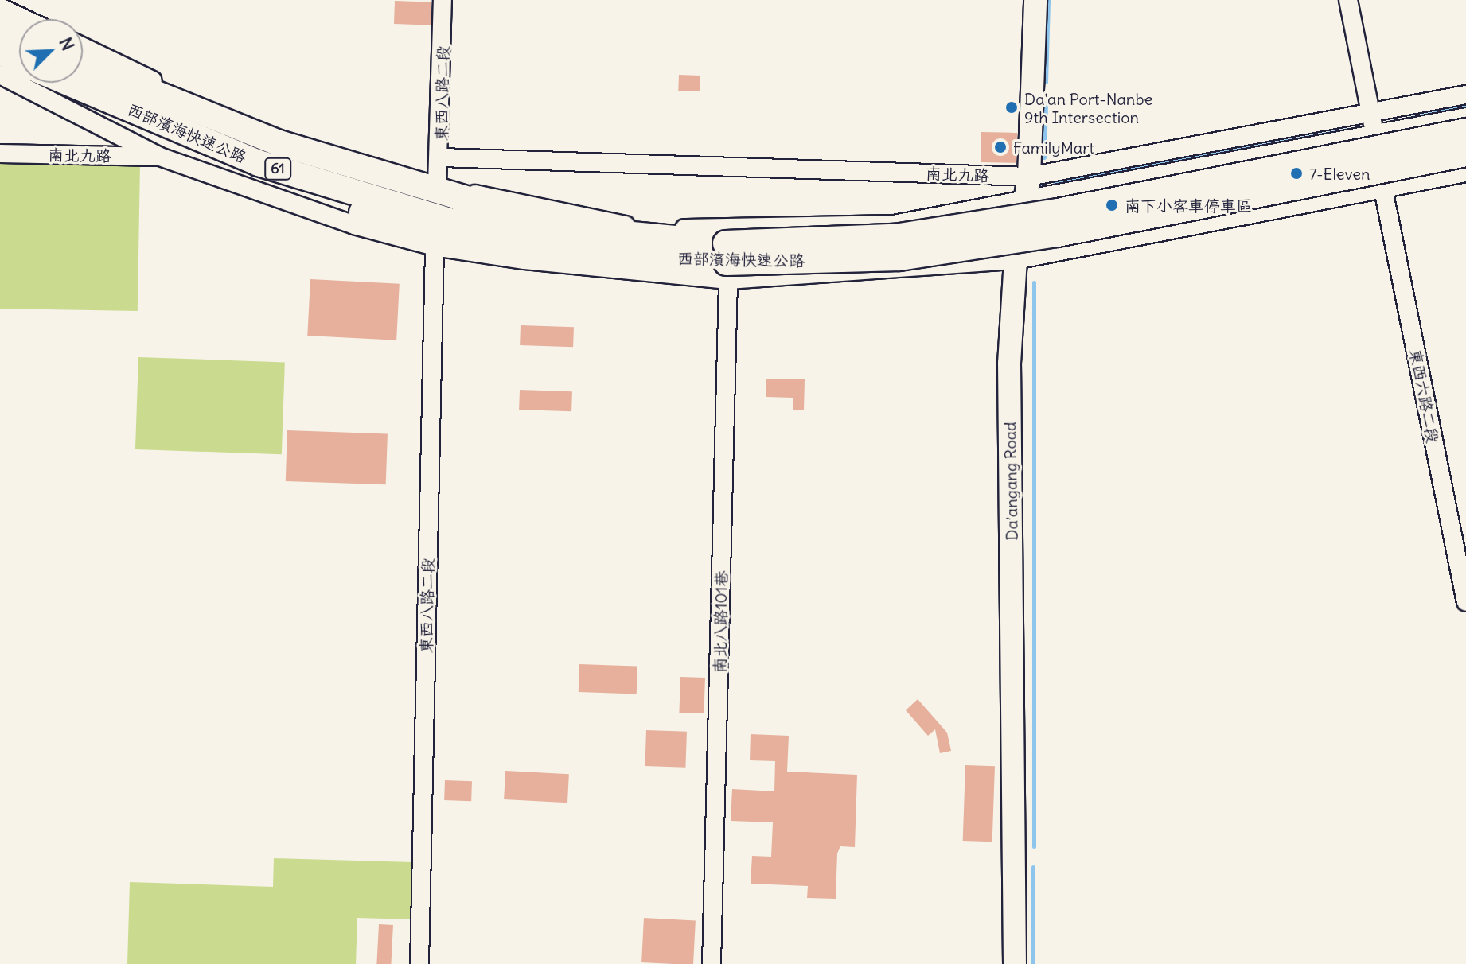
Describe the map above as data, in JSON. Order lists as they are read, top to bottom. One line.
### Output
{"streets":{"highway":["西部濱海快速公路","61"],"main road":["Da’angang Road"],"street":["東西八路二段","南北九路","東西六路二段","南北八路101巷"]},"crossings":[["東西八路二段","南北九路"],["西部濱海快速公路","南北八路101巷"],["南北九路","Da’angang Road"]],"places":["Da'an Port-Nanbe 9th Intersection","FamilyMart","7-Eleven","南下小客車停車區"],"north":"top right"}
